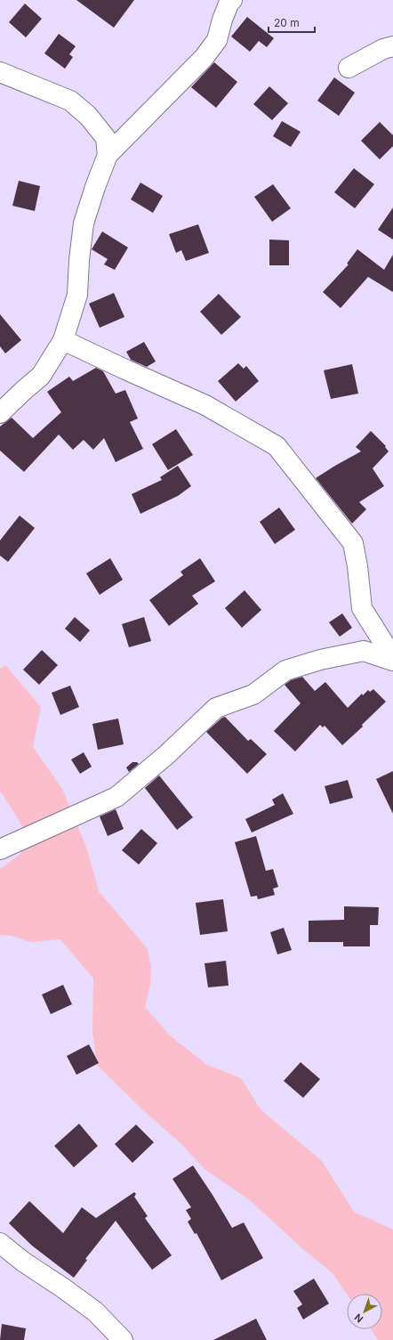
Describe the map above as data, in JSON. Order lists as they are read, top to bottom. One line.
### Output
{"scale_bar":"20 m","north":"bottom left"}
